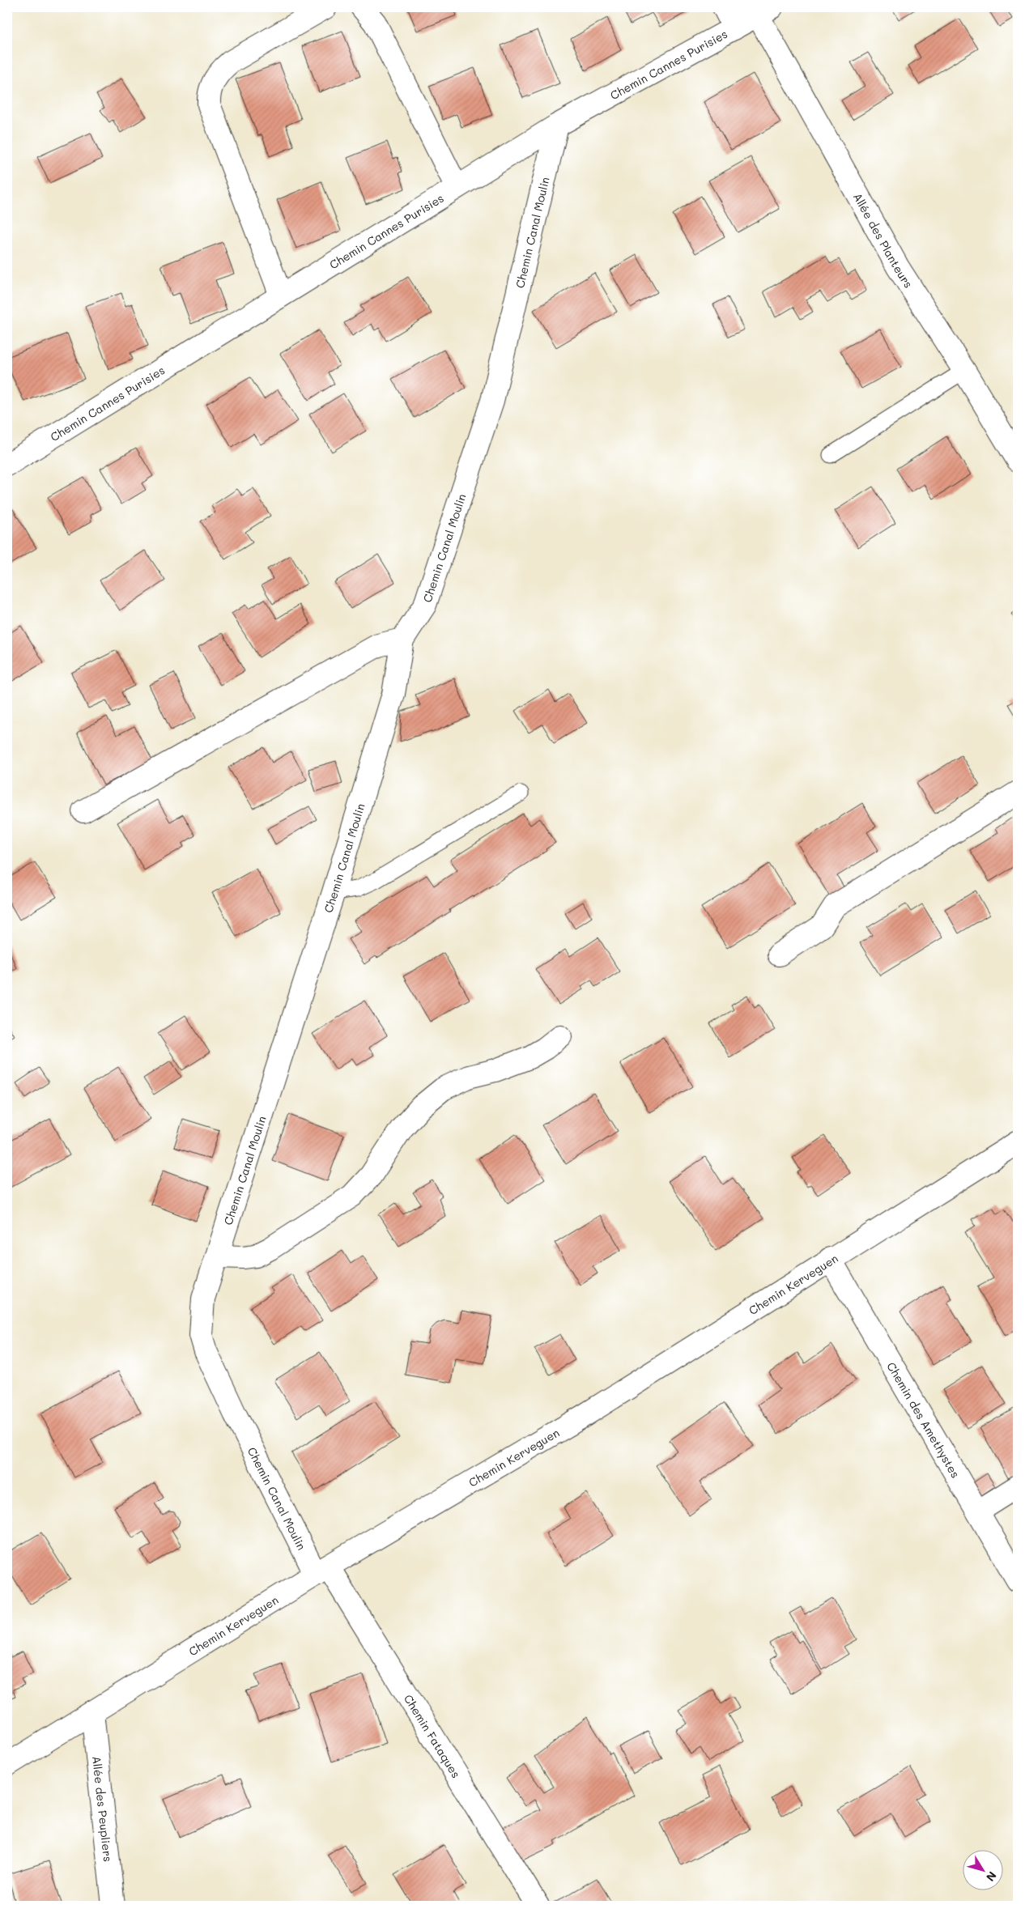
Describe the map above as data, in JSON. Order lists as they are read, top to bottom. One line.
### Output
{"streets":{"street":["Chemin Cannes Purisies","Chemin Canal Moulin","Allée des Planteurs","Chemin Kerveguen","Chemin des Amethystes","Chemin Fataques","Allée des Peupliers"]},"crossings":[["Chemin Cannes Purisies","Chemin Canal Moulin"],["Chemin Cannes Purisies","Allée des Planteurs"],["Chemin Canal Moulin","Chemin Kerveguen"],["Chemin Canal Moulin","Chemin Fataques"],["Chemin Kerveguen","Chemin des Amethystes"],["Chemin Kerveguen","Chemin Fataques"],["Chemin Kerveguen","Allée des Peupliers"]],"north":"bottom right"}
